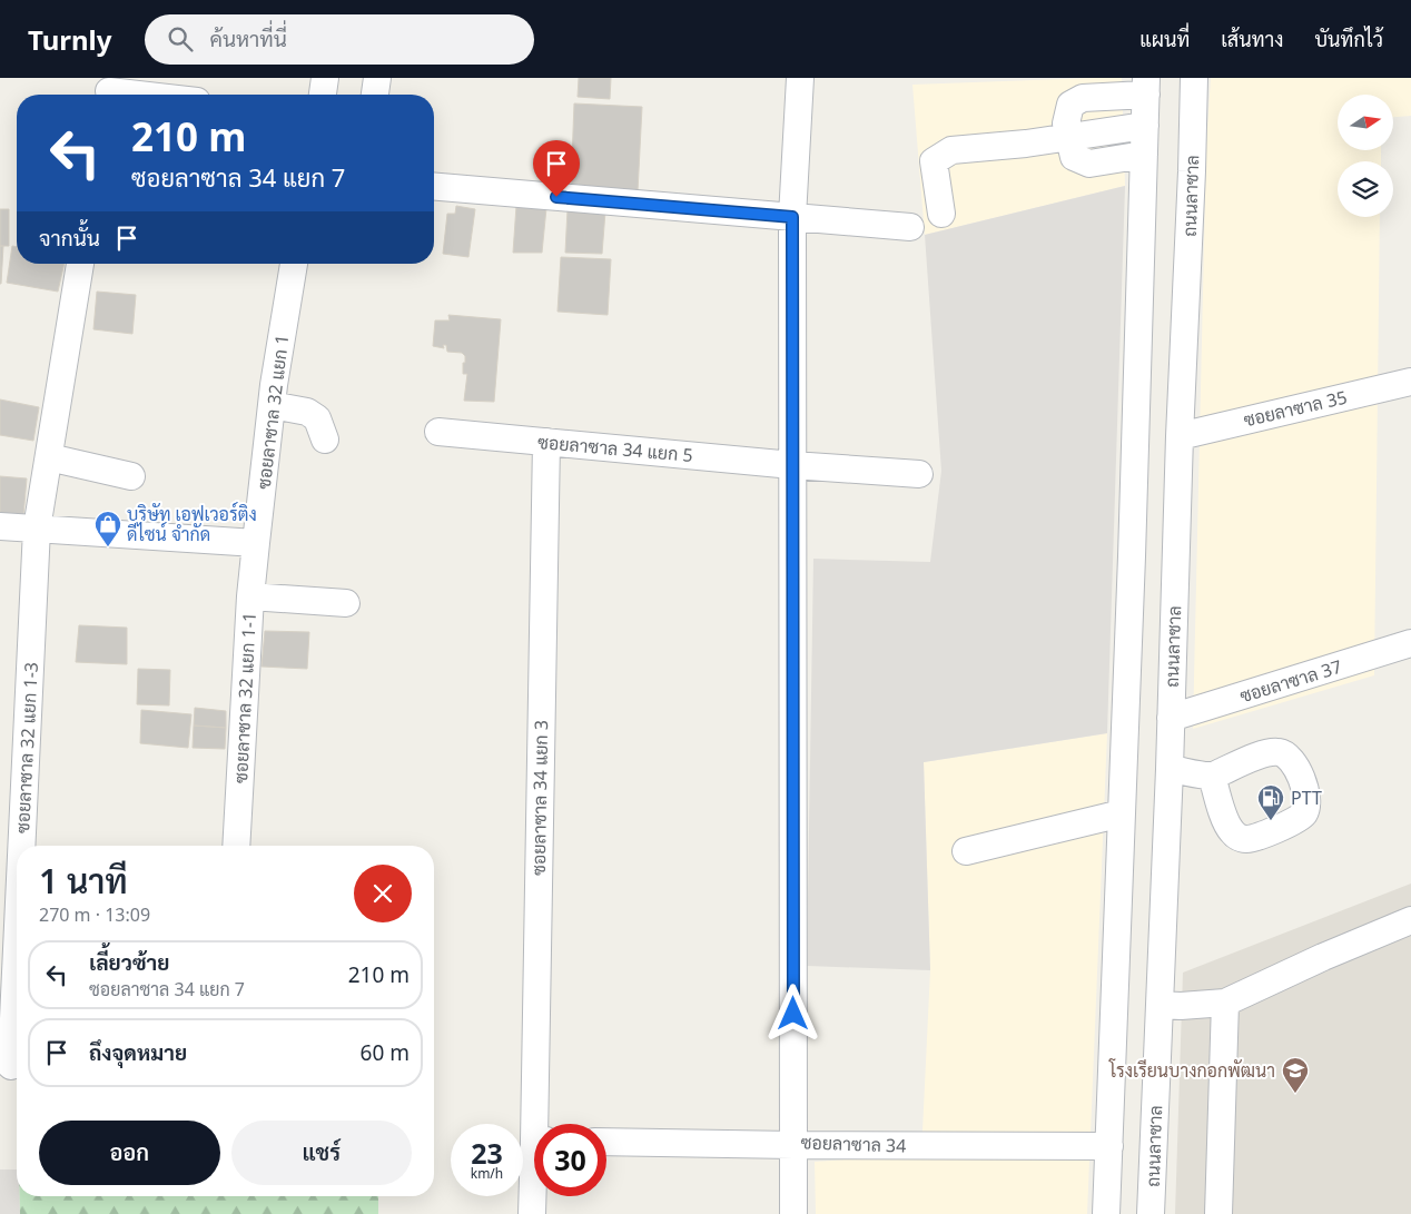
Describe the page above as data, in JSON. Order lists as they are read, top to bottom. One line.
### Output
{"streets":{"street":["ถนนลาซาล","ซอยลาซาล 35","ซอยลาซาล 32 แยก 1","ซอยลาซาล 34 แยก 5","ซอยลาซาล 37","ซอยลาซาล 32 แยก 1-1","ซอยลาซาล 32 แยก 1-3","ซอยลาซาล 34 แยก 3","ซอยลาซาล 34"]},"crossings":[["ถนนลาซาล","ซอยลาซาล 35"],["ถนนลาซาล","ซอยลาซาล 37"],["ซอยลาซาล 32 แยก 1","ซอยลาซาล 32 แยก 1-1"],["ซอยลาซาล 34 แยก 5","ซอยลาซาล 34 แยก 3"],["ซอยลาซาล 34 แยก 5","ซอยลาซาล 34"]],"places":{"shop":["บริษัท เอฟเวอร์ติง ดีไซน์ จำกัด"],"fuel station":["PTT"],"school or university":["โรงเรียนบางกอกพัฒนา"]},"north":"right","page":{"header":"Turnly","search":"ค้นหาที่นี่","nav":["แผนที่","เส้นทาง","บันทึกไว้"],"turn":["210 m","ซอยลาซาล 34 แยก 7"],"then":"จากนั้น","heading":["1 นาที","270 m · 13:09"],"list":[{"name":"เลี้ยวซ้าย","note":"ซอยลาซาล 34 แยก 7","value":"210 m"},{"name":"ถึงจุดหมาย","value":"60 m"}],"buttons":["ออก","แชร์"],"speed":"23 km/h","limit":"30"}}
